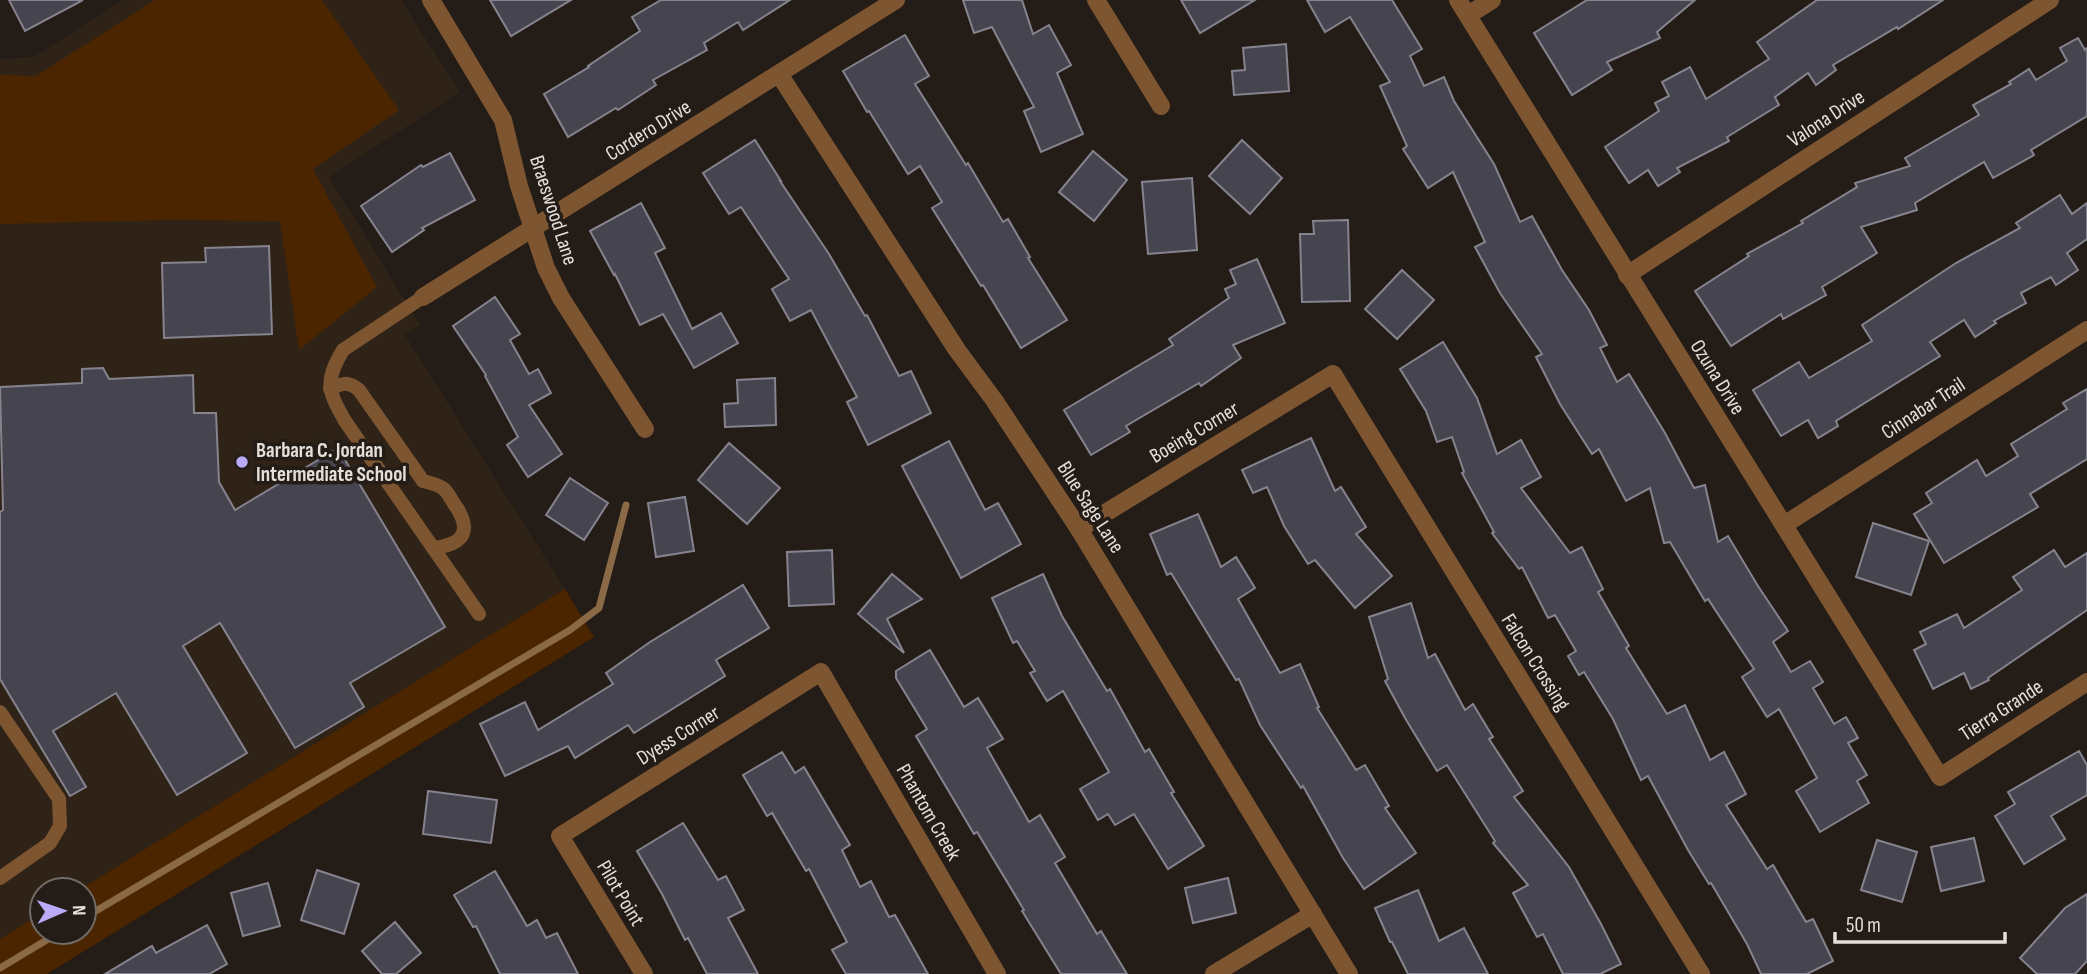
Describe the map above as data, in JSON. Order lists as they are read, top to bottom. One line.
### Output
{"streets":{"street":["Valona Drive","Cordero Drive","Braeswood Lane","Ozuna Drive","Cinnabar Trail","Boeing Corner","Blue Sage Lane","Falcon Crossing","Tierra Grande","Dyess Corner","Phantom Creek","Pilot Point"]},"crossings":[["Valona Drive","Ozuna Drive"],["Cordero Drive","Braeswood Lane"],["Cordero Drive","Blue Sage Lane"],["Ozuna Drive","Cinnabar Trail"],["Ozuna Drive","Tierra Grande"],["Boeing Corner","Blue Sage Lane"],["Boeing Corner","Falcon Crossing"],["Dyess Corner","Phantom Creek"],["Dyess Corner","Pilot Point"]],"places":["Barbara C. Jordan Intermediate School"],"scale_bar":"50 m","north":"right"}
